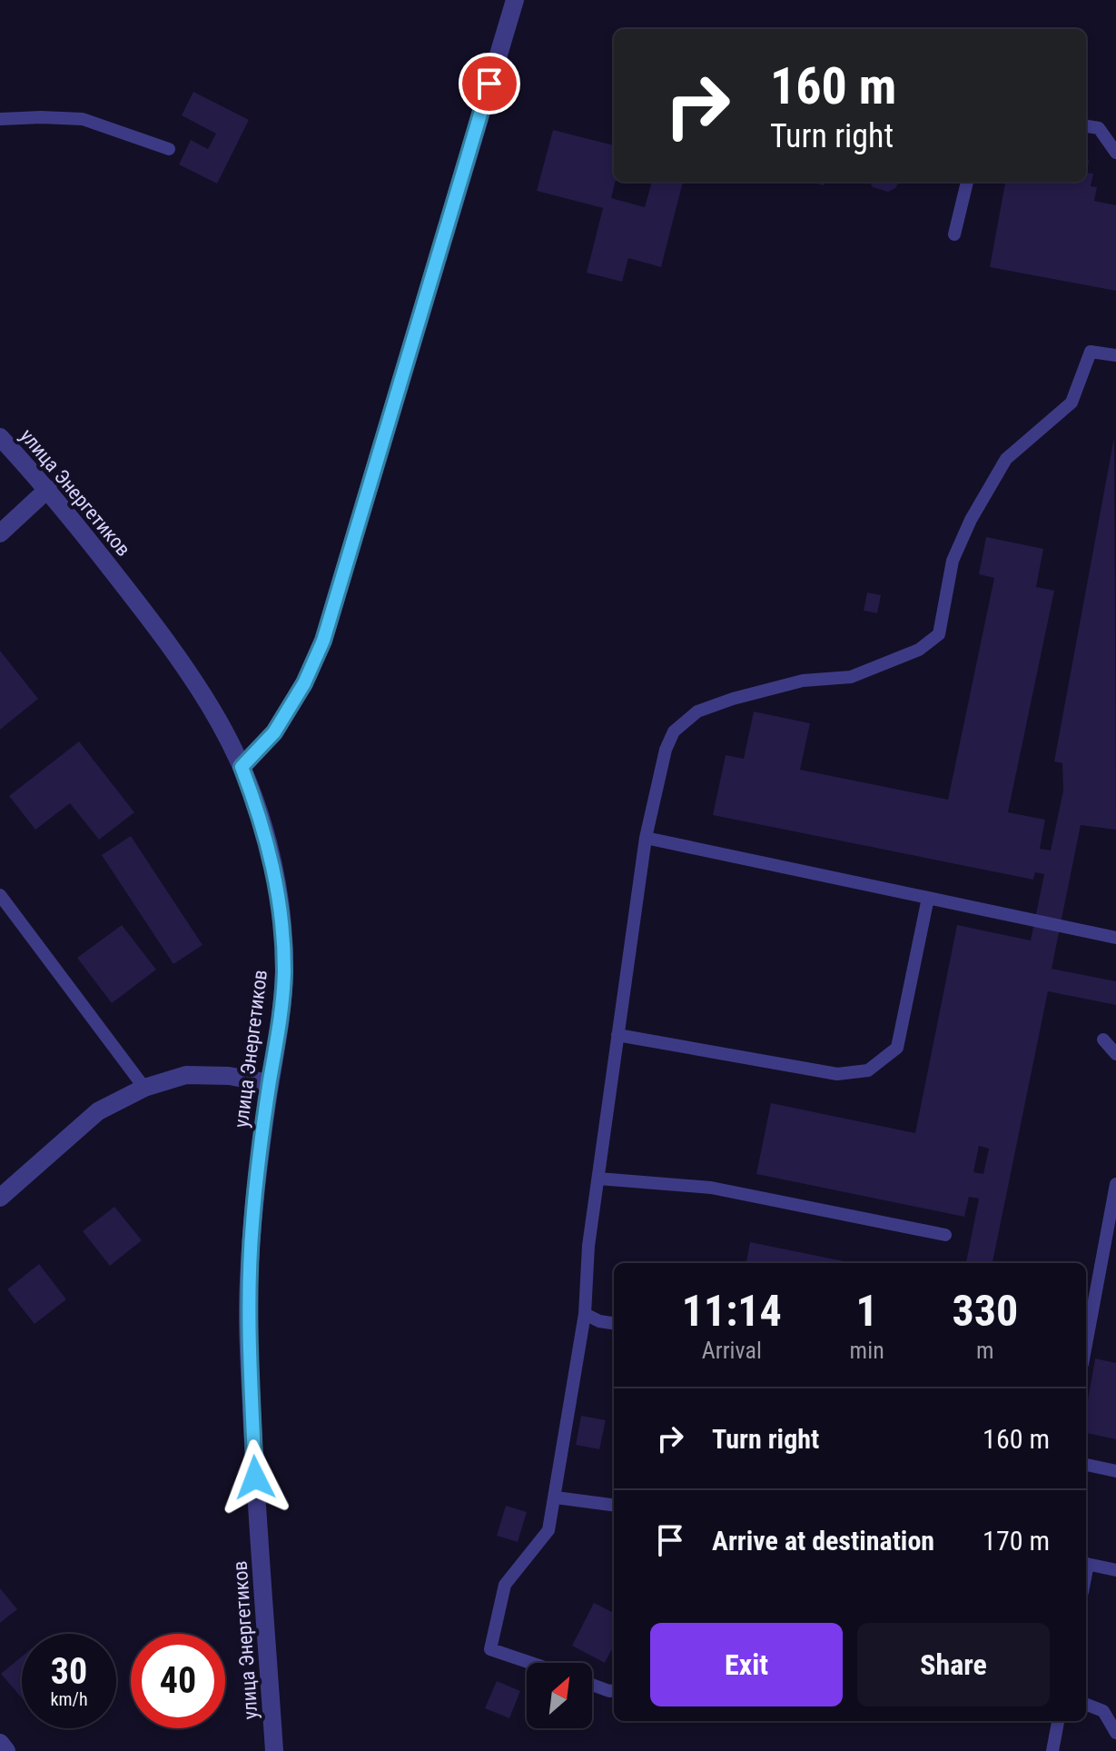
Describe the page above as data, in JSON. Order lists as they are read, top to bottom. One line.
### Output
{"streets":{"street":["улица Энергетиков"]},"north":"top right","page":{"turn":["160 m","Turn right"],"eta":["11:14","Arrival","1","min","330","m"],"list":[{"name":"Turn right","value":"160 m"},{"name":"Arrive at destination","value":"170 m"}],"buttons":["Exit","Share"],"speed":"30 km/h","limit":"40"}}
